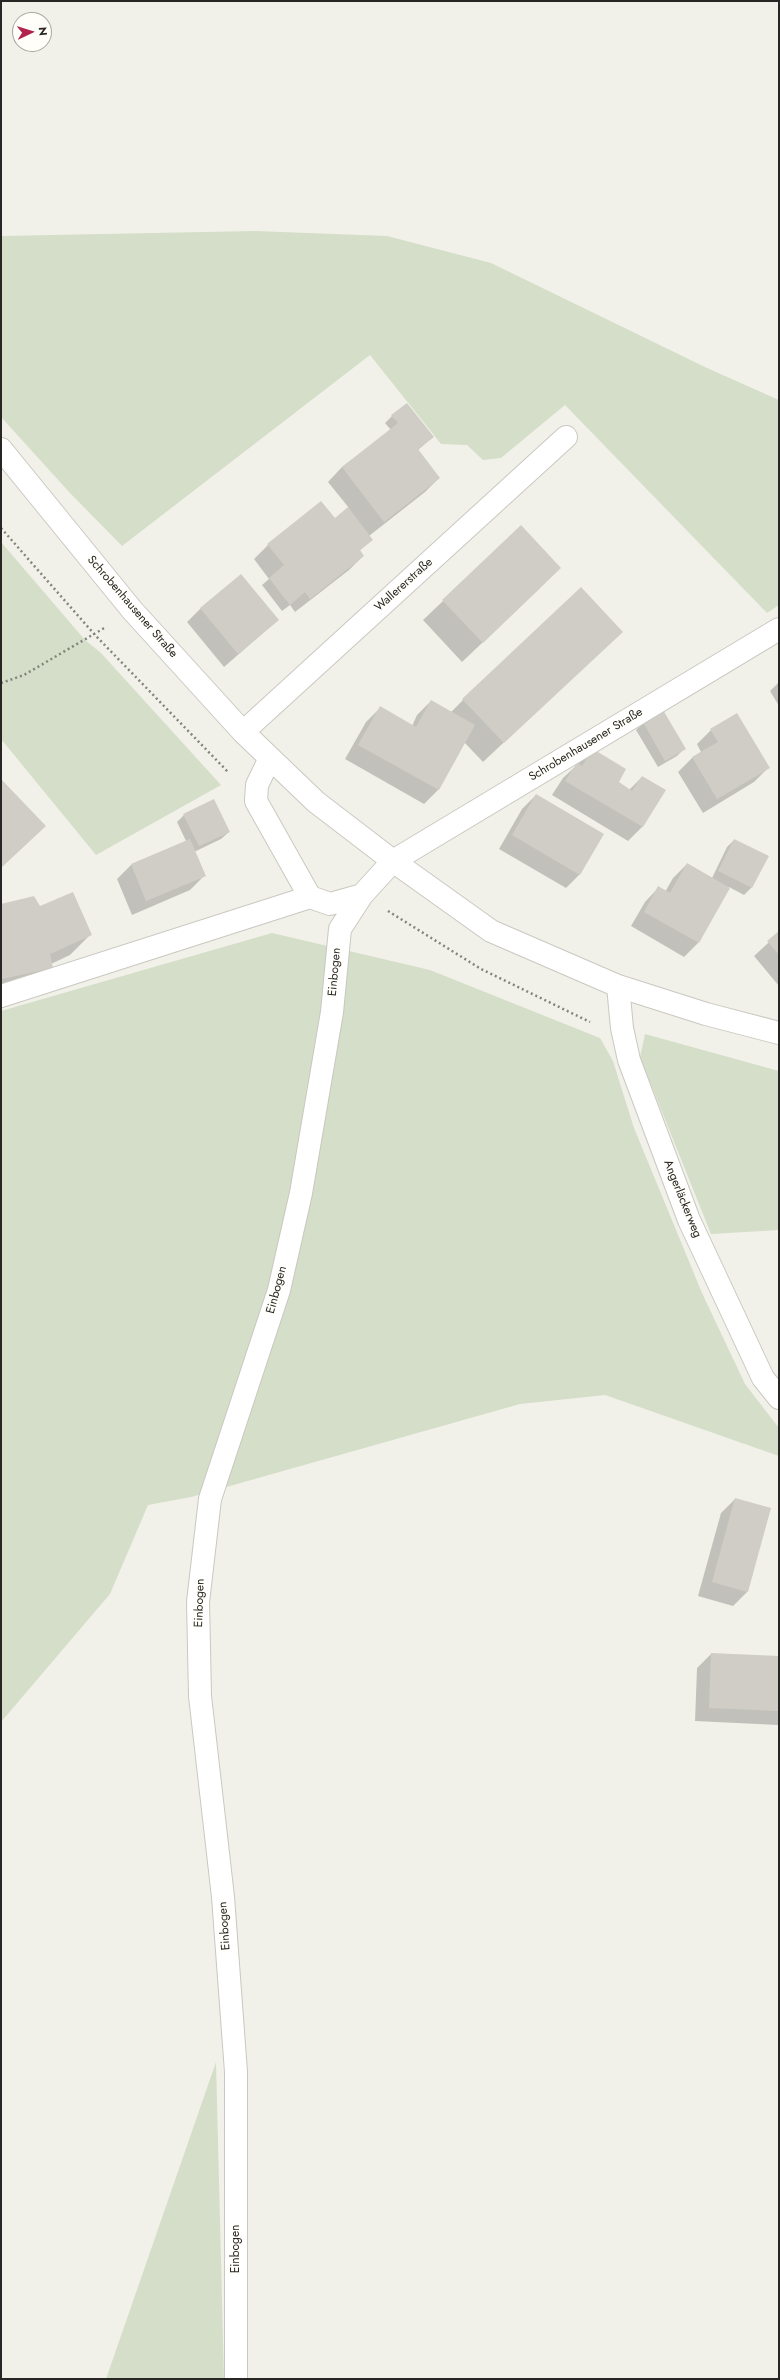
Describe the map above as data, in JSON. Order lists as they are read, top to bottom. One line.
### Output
{"streets":{"street":["Wallererstraße","Schrobenhausener Straße","Einbogen","Angerläckerweg"]},"crossings":[["Wallererstraße","Schrobenhausener Straße"],["Schrobenhausener Straße","Einbogen"],["Schrobenhausener Straße","Angerläckerweg"]],"north":"right"}
